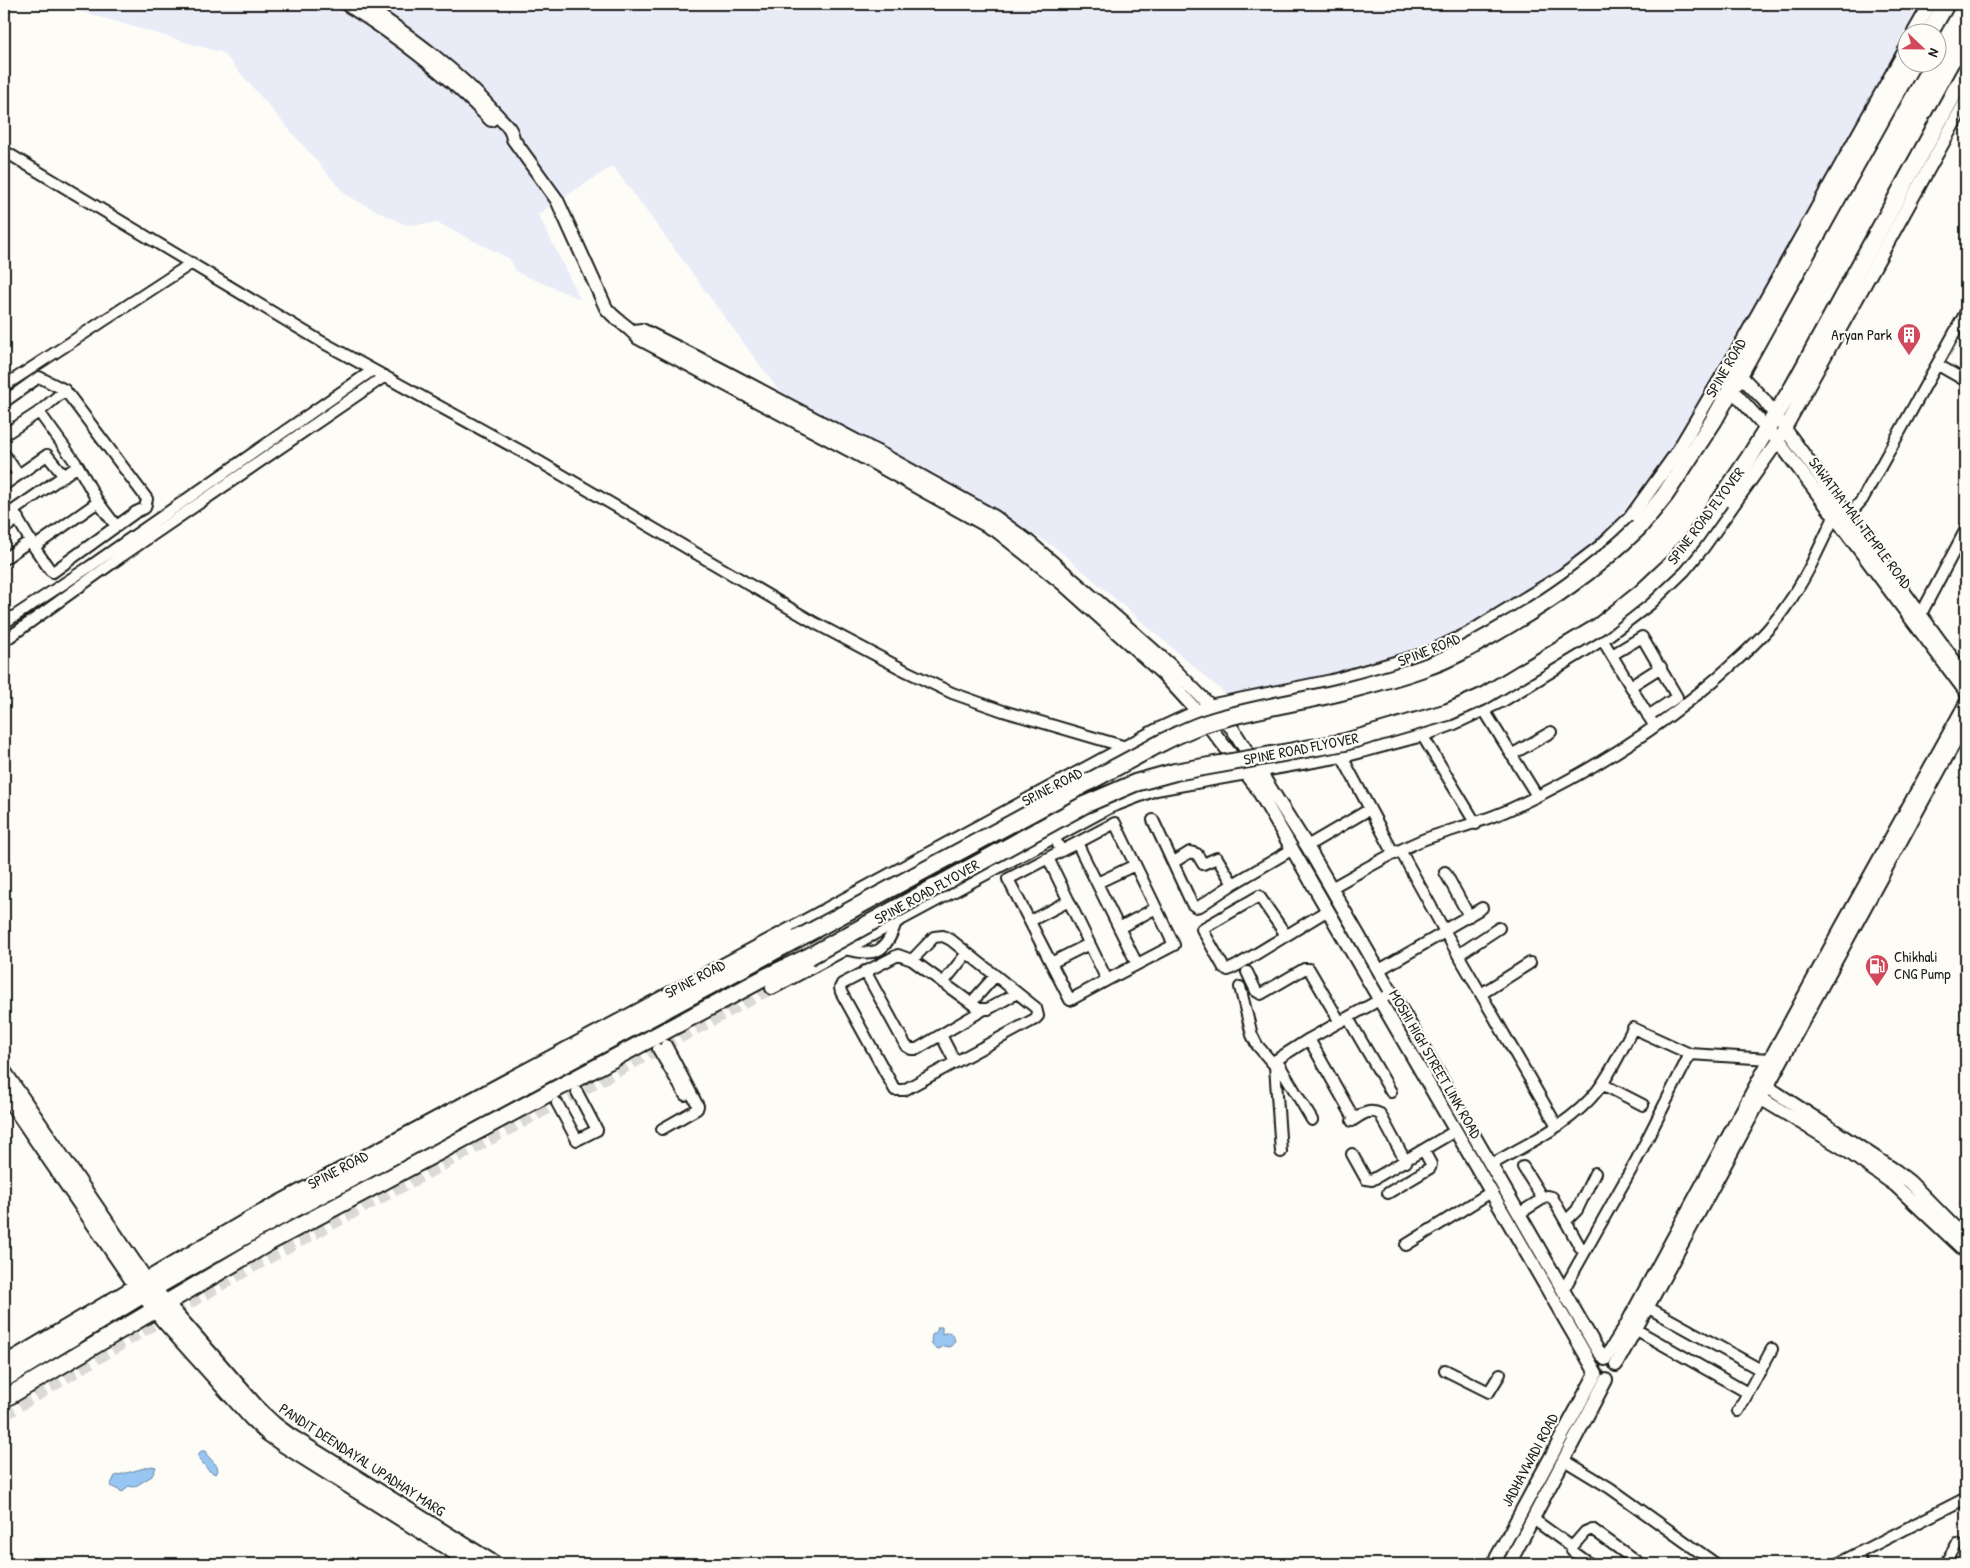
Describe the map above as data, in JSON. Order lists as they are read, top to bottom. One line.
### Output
{"streets":{"main road":["SPINE ROAD","SPINE ROAD FLYOVER","PANDIT DEENDAYAL UPADHAY MARG"],"street":["SAWATHA MALI TEMPLE ROAD","MOSHI HIGH STREET LINK ROAD","JADHAVWADI ROAD"]},"crossings":[["SPINE ROAD","SPINE ROAD FLYOVER"],["SPINE ROAD","SAWATHA MALI TEMPLE ROAD"],["SPINE ROAD","MOSHI HIGH STREET LINK ROAD"],["SPINE ROAD","PANDIT DEENDAYAL UPADHAY MARG"],["SPINE ROAD FLYOVER","SAWATHA MALI TEMPLE ROAD"],["MOSHI HIGH STREET LINK ROAD","JADHAVWADI ROAD"]],"places":{"building":["Aryan Park"],"fuel station":["Chikhali CNG Pump"]},"north":"right"}
